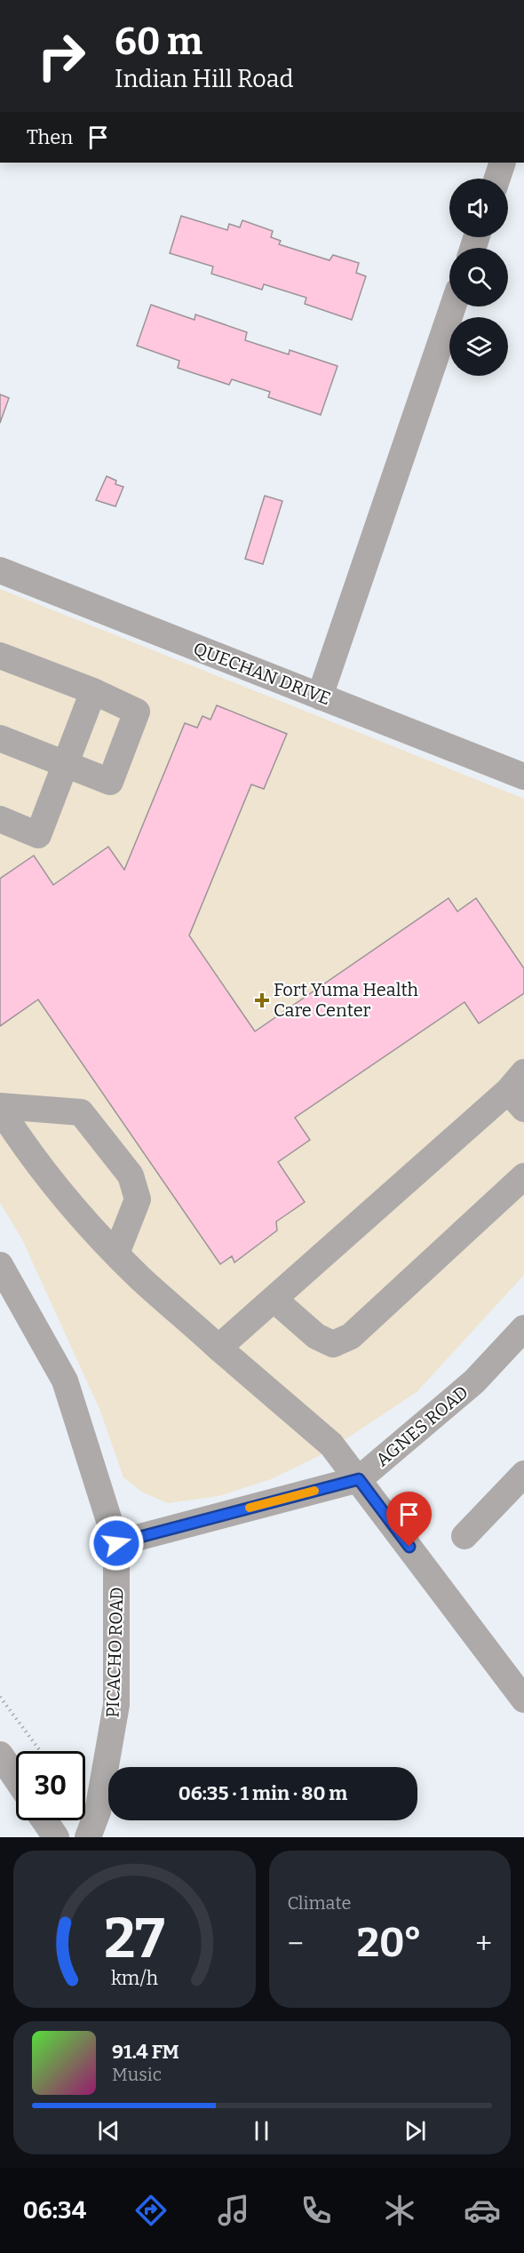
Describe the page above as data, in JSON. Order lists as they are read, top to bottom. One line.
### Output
{"streets":{"street":["QUECHAN DRIVE","AGNES ROAD","PICACHO ROAD"]},"crossings":[["AGNES ROAD","PICACHO ROAD"]],"places":{"health":["Fort Yuma Health Care Center"]},"page":{"turn":["60 m","Indian Hill Road"],"then":"Then","limit":"30","trip":"06:35 · 1 min · 80 m","tile":"Climate","heat":["−","20°","+"],"song":["91.4 FM","Music"],"tabs":"06:34","gauge":["27","km/h"]}}
